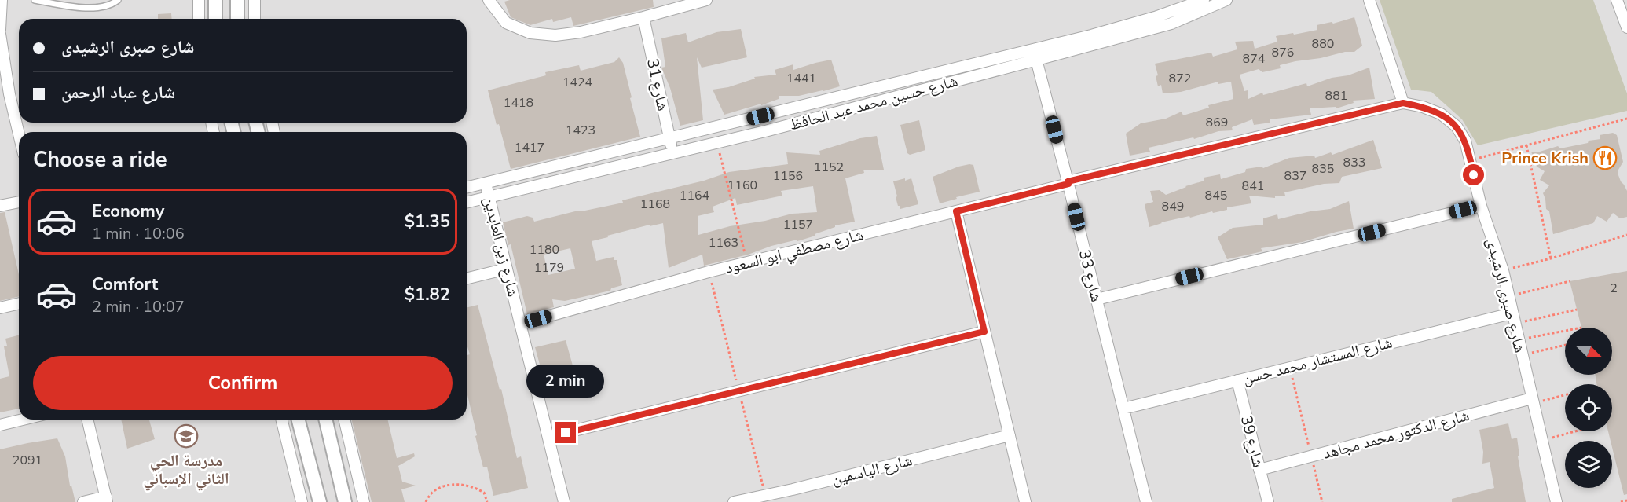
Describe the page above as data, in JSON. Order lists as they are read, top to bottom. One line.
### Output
{"streets":{"street":["شارع 31","شارع حسين محمد عبد الحافظ","شارع زين العابدين","شارع مصطفي ابو السعود","شارع 33","شارع صبرى الرشيدى","شارع المستشار محمد حسن","شارع الدكتور محمد مجاهد","شارع 39","شارع الياسمين"]},"crossings":[["شارع 31","شارع حسين محمد عبد الحافظ"],["شارع حسين محمد عبد الحافظ","شارع زين العابدين"],["شارع حسين محمد عبد الحافظ","شارع 33"],["شارع زين العابدين","شارع مصطفي ابو السعود"],["شارع مصطفي ابو السعود","شارع 33"],["شارع مصطفي ابو السعود","شارع صبرى الرشيدى"],["شارع 33","شارع صبرى الرشيدى"],["شارع 33","شارع المستشار محمد حسن"],["شارع صبرى الرشيدى","شارع المستشار محمد حسن"],["شارع صبرى الرشيدى","شارع الدكتور محمد مجاهد"],["شارع المستشار محمد حسن","شارع 39"],["شارع الدكتور محمد مجاهد","شارع 39"]],"places":{"restaurant":["Prince Krish"],"school or university":["مدرسة الحي الثاني الإسباني"]},"house_numbers":["880","876","874","1441","872","1424","881","1418","869","1423","1417","833","1152","835","1156","837","1160","841","1164","845","1168","849","1157","1163","1180","1179","2","2091"],"north":"bottom right","page":{"banner":["شارع صبرى الرشيدى","شارع عباد الرحمن"],"heading":"Choose a ride","list":[{"name":"Economy","note":"1 min · 10:06","value":"$1.35"},{"name":"Comfort","note":"2 min · 10:07","value":"$1.82"}],"buttons":"Confirm","bubble":"2 min"}}
